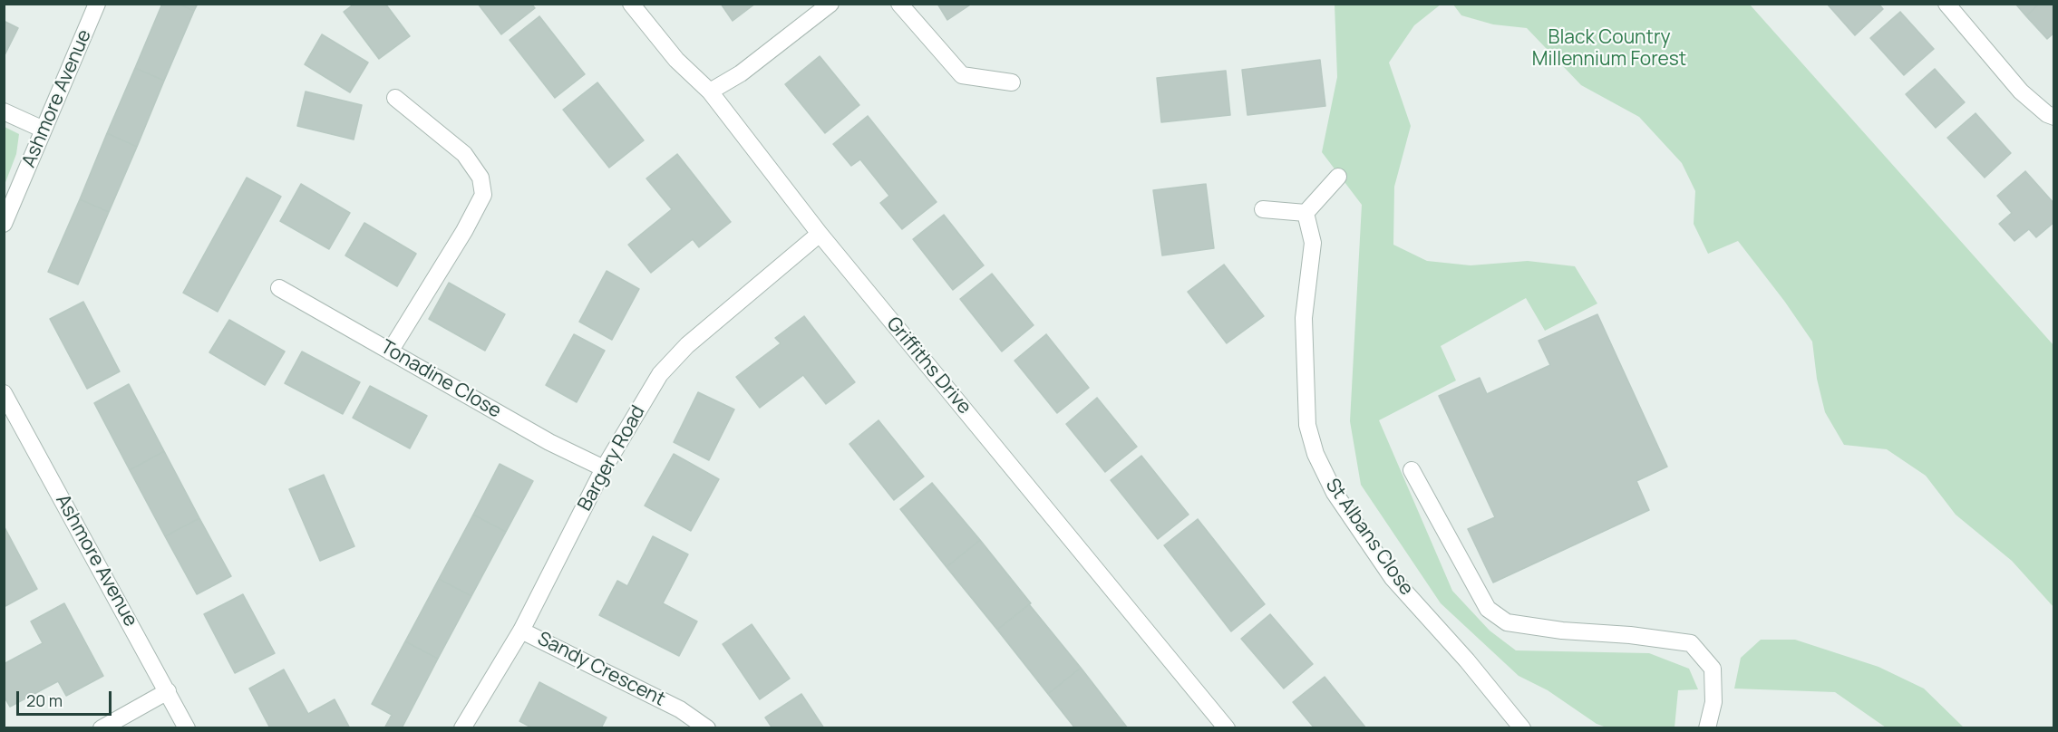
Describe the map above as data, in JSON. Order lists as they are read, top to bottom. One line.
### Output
{"streets":{"street":["Ashmore Avenue","Griffiths Drive","Tonadine Close","Bargery Road","St Albans Close","Sandy Crescent"]},"crossings":[["Griffiths Drive","Bargery Road"],["Tonadine Close","Bargery Road"],["Bargery Road","Sandy Crescent"]],"parks":["Black Country Millennium Forest"],"scale_bar":"20 m"}
